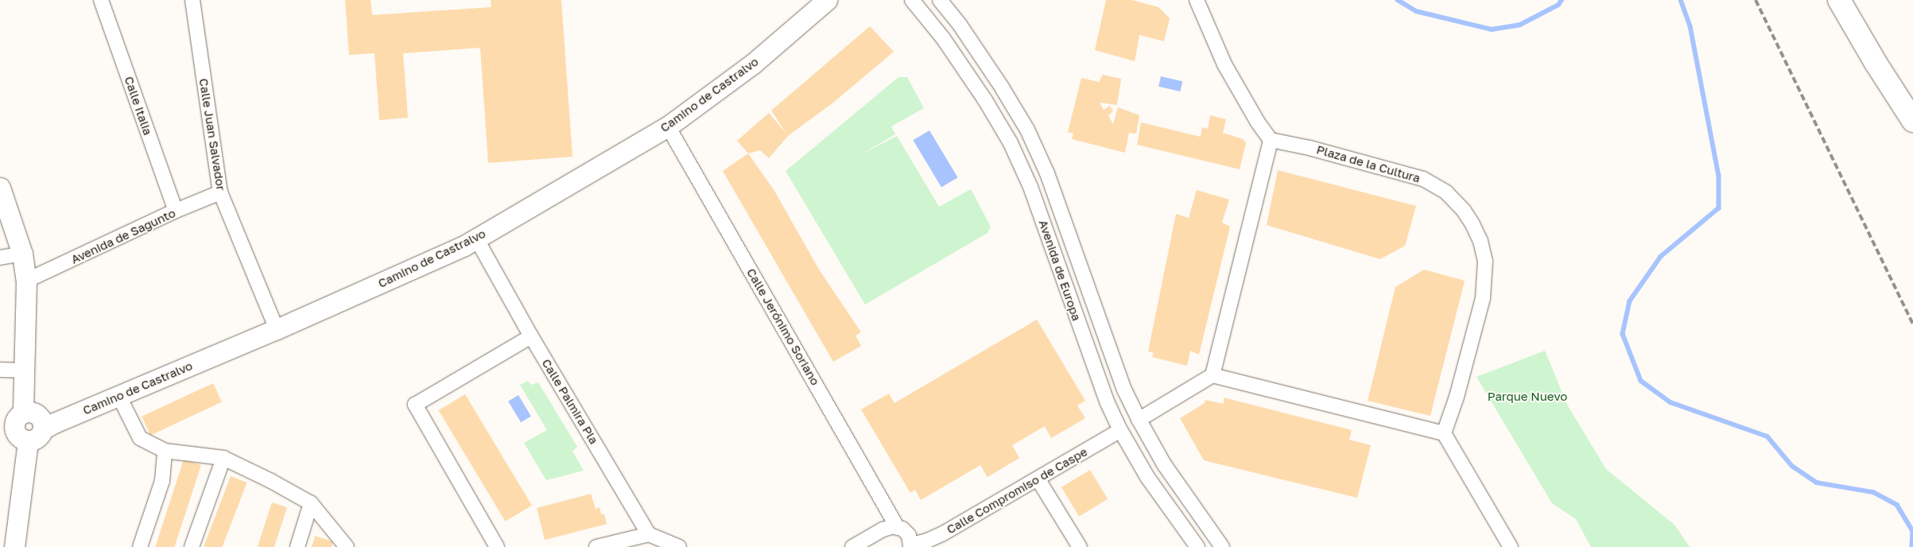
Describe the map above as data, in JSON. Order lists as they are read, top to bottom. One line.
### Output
{"streets":{"street":["Camino de Castralvo","Calle Italia","Calle Juan Salvador","Plaza de la Cultura","Avenida de Sagunto","Avenida de Europa","Calle Jerónimo Soriano","Calle Palmira Pla","Calle Compromiso de Caspe"]},"crossings":[["Camino de Castralvo","Calle Juan Salvador"],["Camino de Castralvo","Calle Jerónimo Soriano"],["Camino de Castralvo","Calle Palmira Pla"],["Calle Italia","Avenida de Sagunto"],["Calle Juan Salvador","Avenida de Sagunto"],["Avenida de Europa","Calle Compromiso de Caspe"],["Calle Jerónimo Soriano","Calle Compromiso de Caspe"]],"parks":["Parque Nuevo"]}
